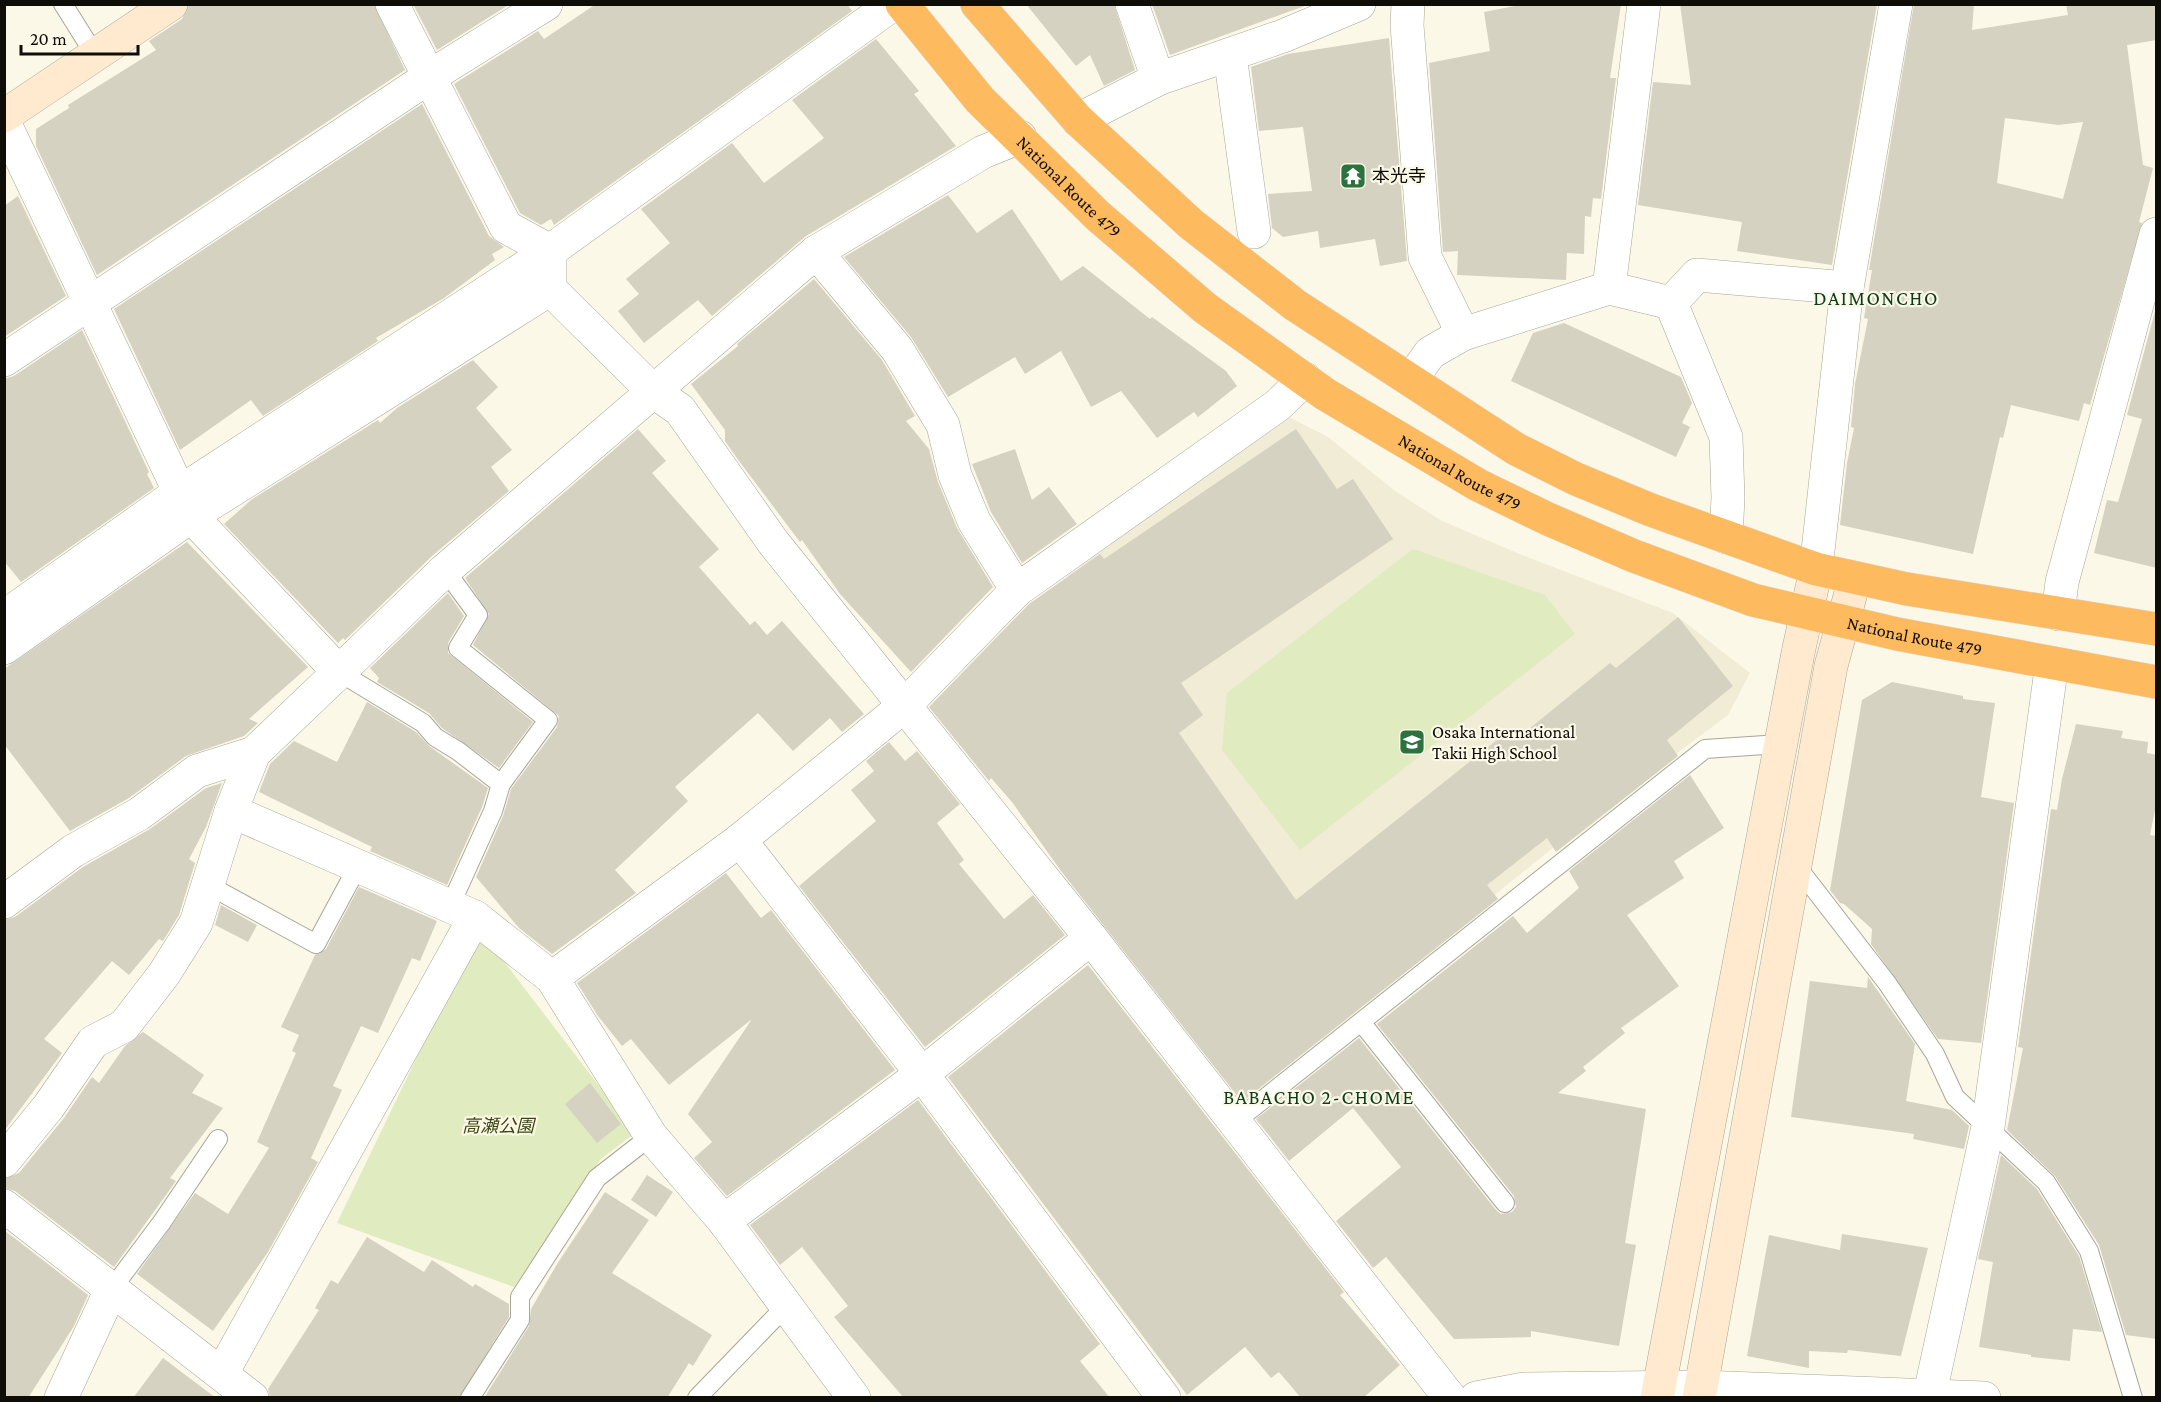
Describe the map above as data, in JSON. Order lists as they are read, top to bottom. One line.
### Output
{"streets":{"highway":["National Route 479"]},"districts":["DAIMONCHO","BABACHO 2-CHOME"],"parks":["高瀬公園"],"places":{"temple":["本光寺"],"school or university":["Osaka International Takii High School"]},"scale_bar":"20 m"}
